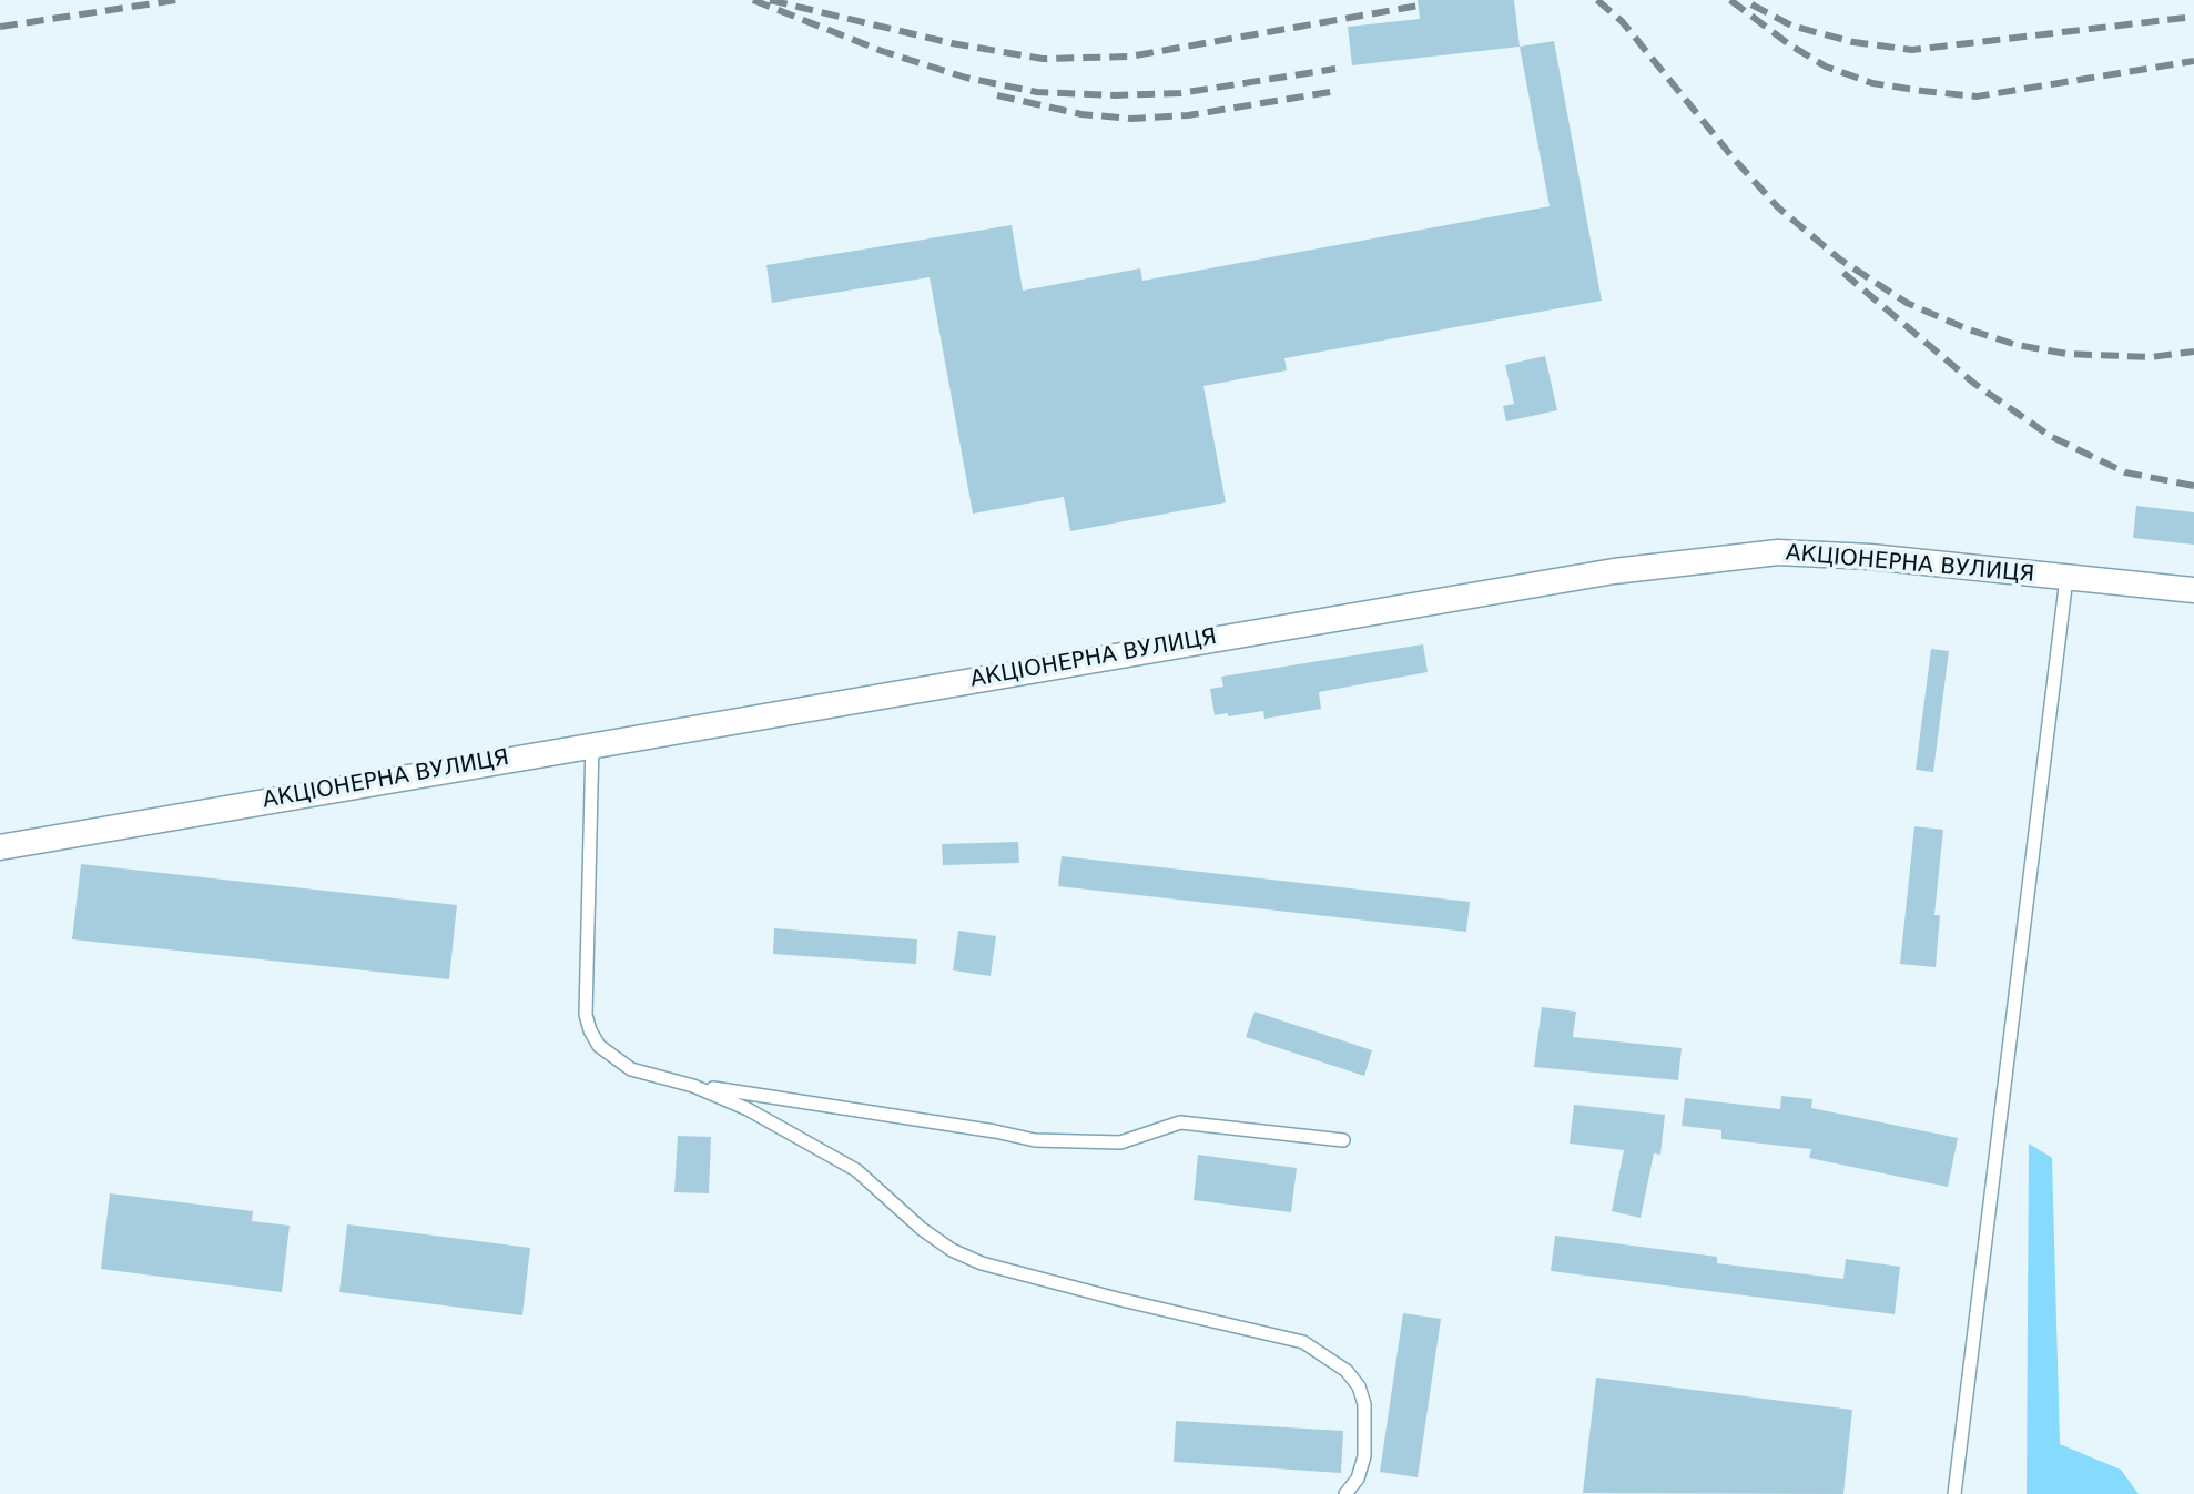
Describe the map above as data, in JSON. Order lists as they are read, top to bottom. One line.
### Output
{"streets":{"street":["АКЦІОНЕРНА ВУЛИЦЯ"]}}
